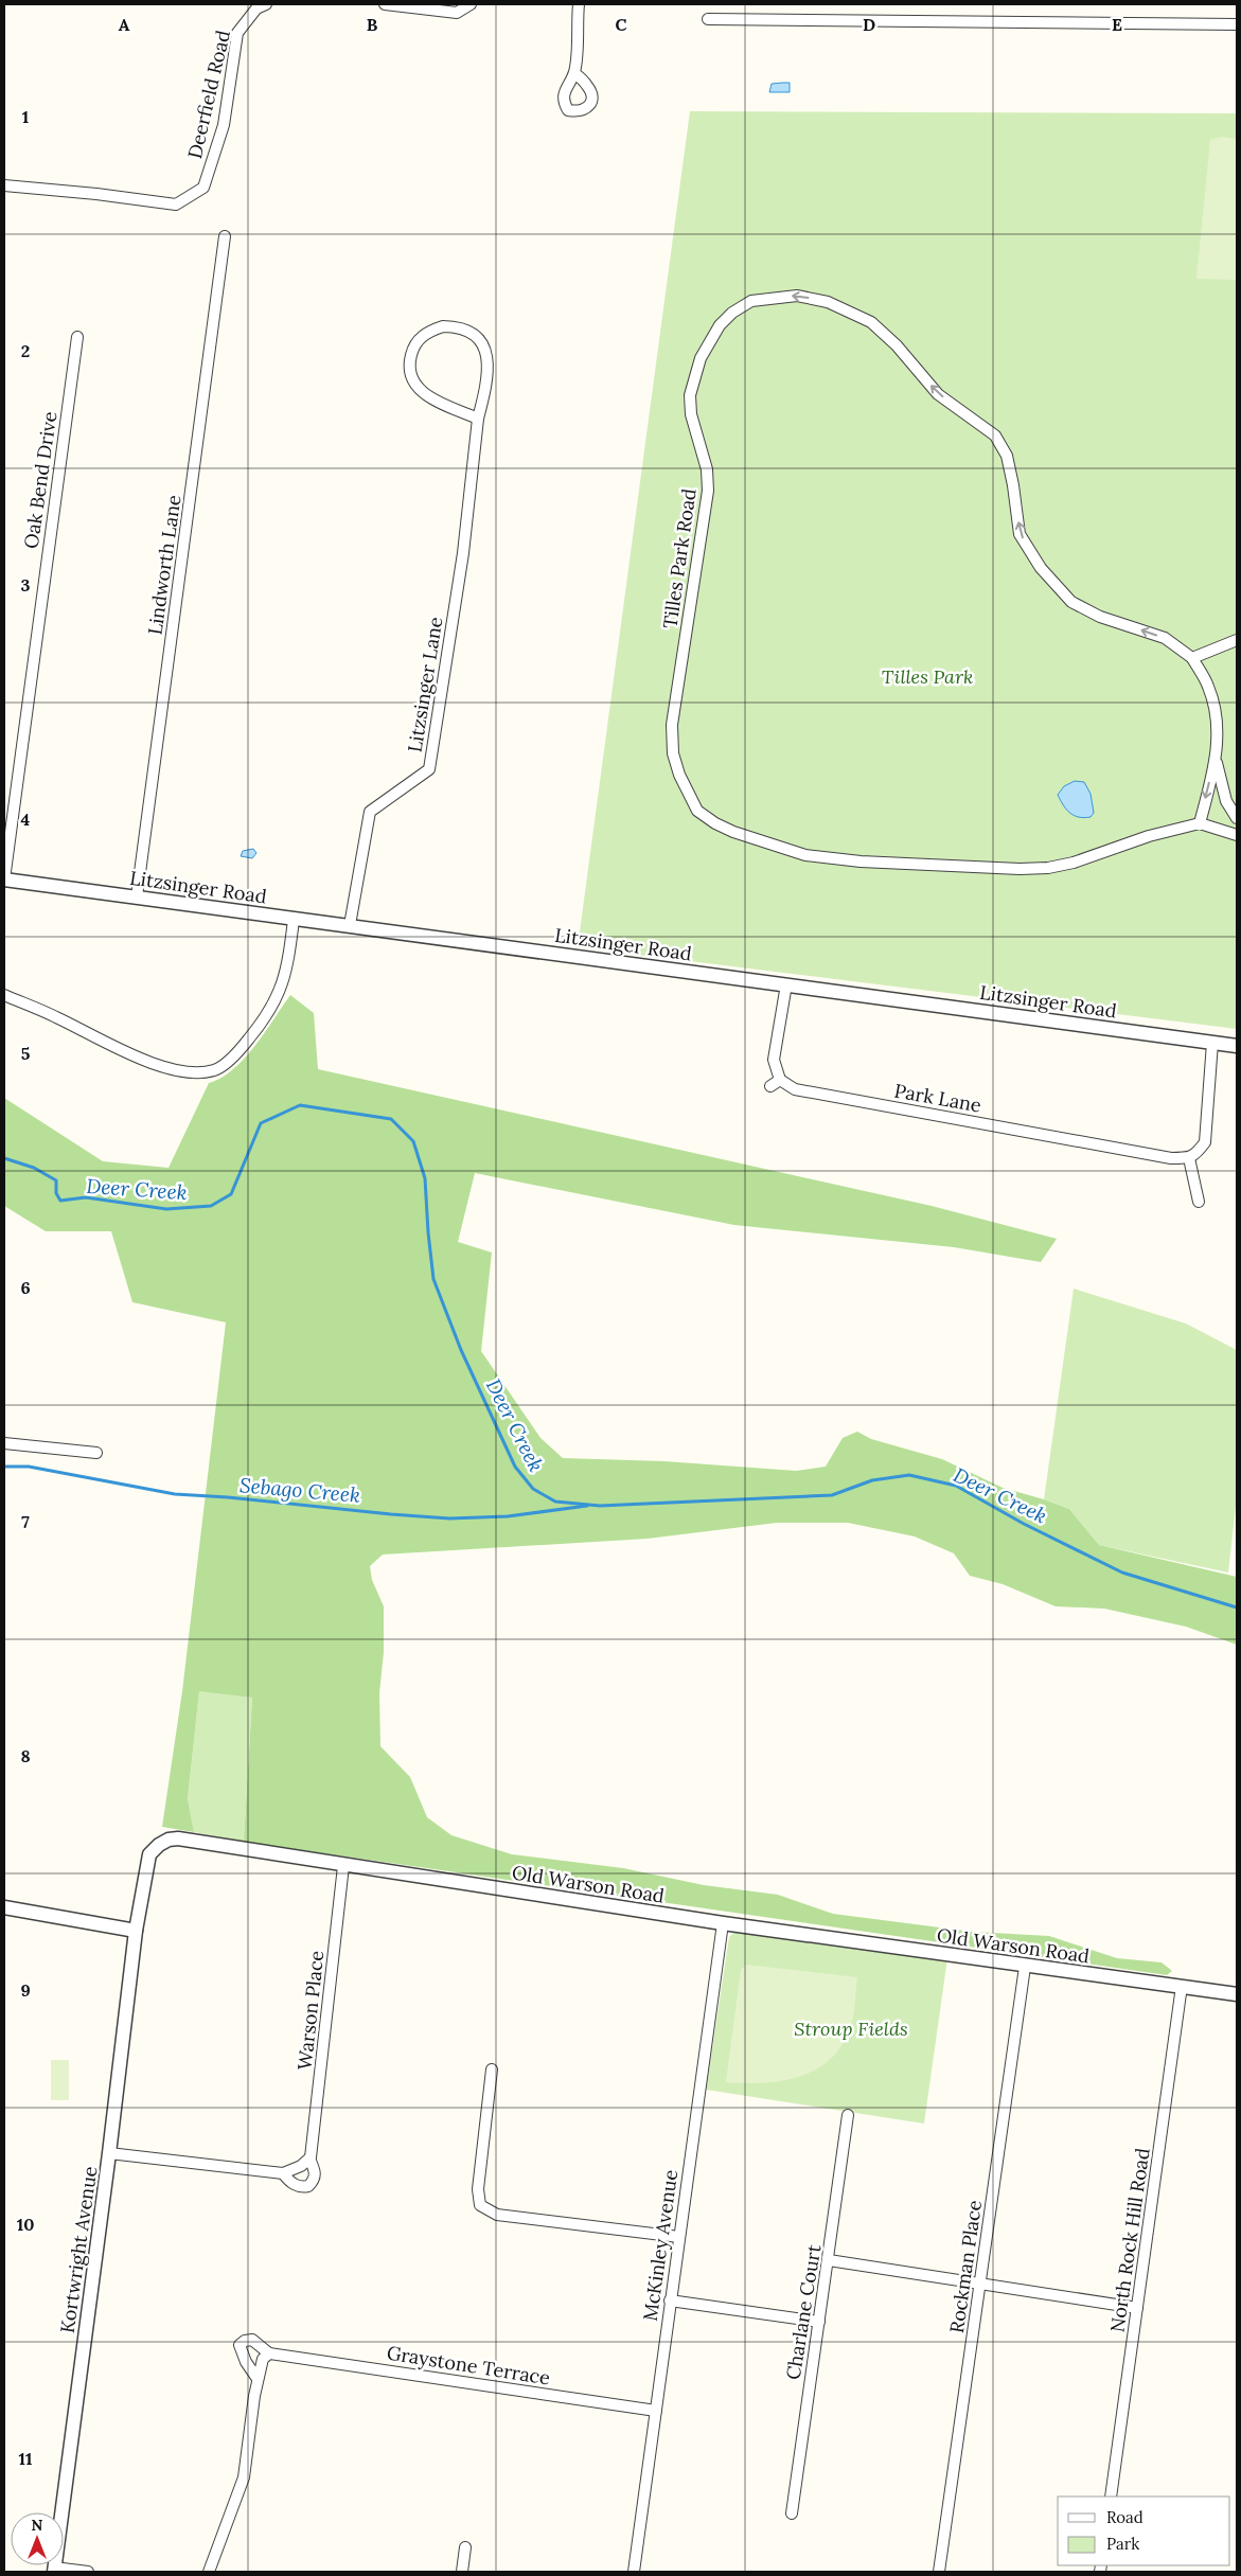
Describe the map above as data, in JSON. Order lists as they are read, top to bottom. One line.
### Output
{"streets":{"street":["Deerfield Road","Oak Bend Drive","Tilles Park Road","Lindworth Lane","Litzsinger Lane","Litzsinger Road","Park Lane","Old Warson Road","Warson Place","North Rock Hill Road","McKinley Avenue","Kortwright Avenue","Rockman Place","Charlane Court","Graystone Terrace"]},"crossings":[["Oak Bend Drive","Litzsinger Road"],["Lindworth Lane","Litzsinger Road"],["Litzsinger Lane","Litzsinger Road"],["Litzsinger Road","Park Lane"],["Old Warson Road","Warson Place"],["Old Warson Road","North Rock Hill Road"],["Old Warson Road","McKinley Avenue"],["Old Warson Road","Kortwright Avenue"],["Old Warson Road","Rockman Place"],["Warson Place","Kortwright Avenue"],["McKinley Avenue","Graystone Terrace"]],"water":["Deer Creek","Sebago Creek"],"parks":["Tilles Park","Stroup Fields"],"legend":["Road","Park"],"north":"top","grid":{"columns":["A","B","C","D","E"],"rows":["1","2","3","4","5","6","7","8","9","10","11"]}}
